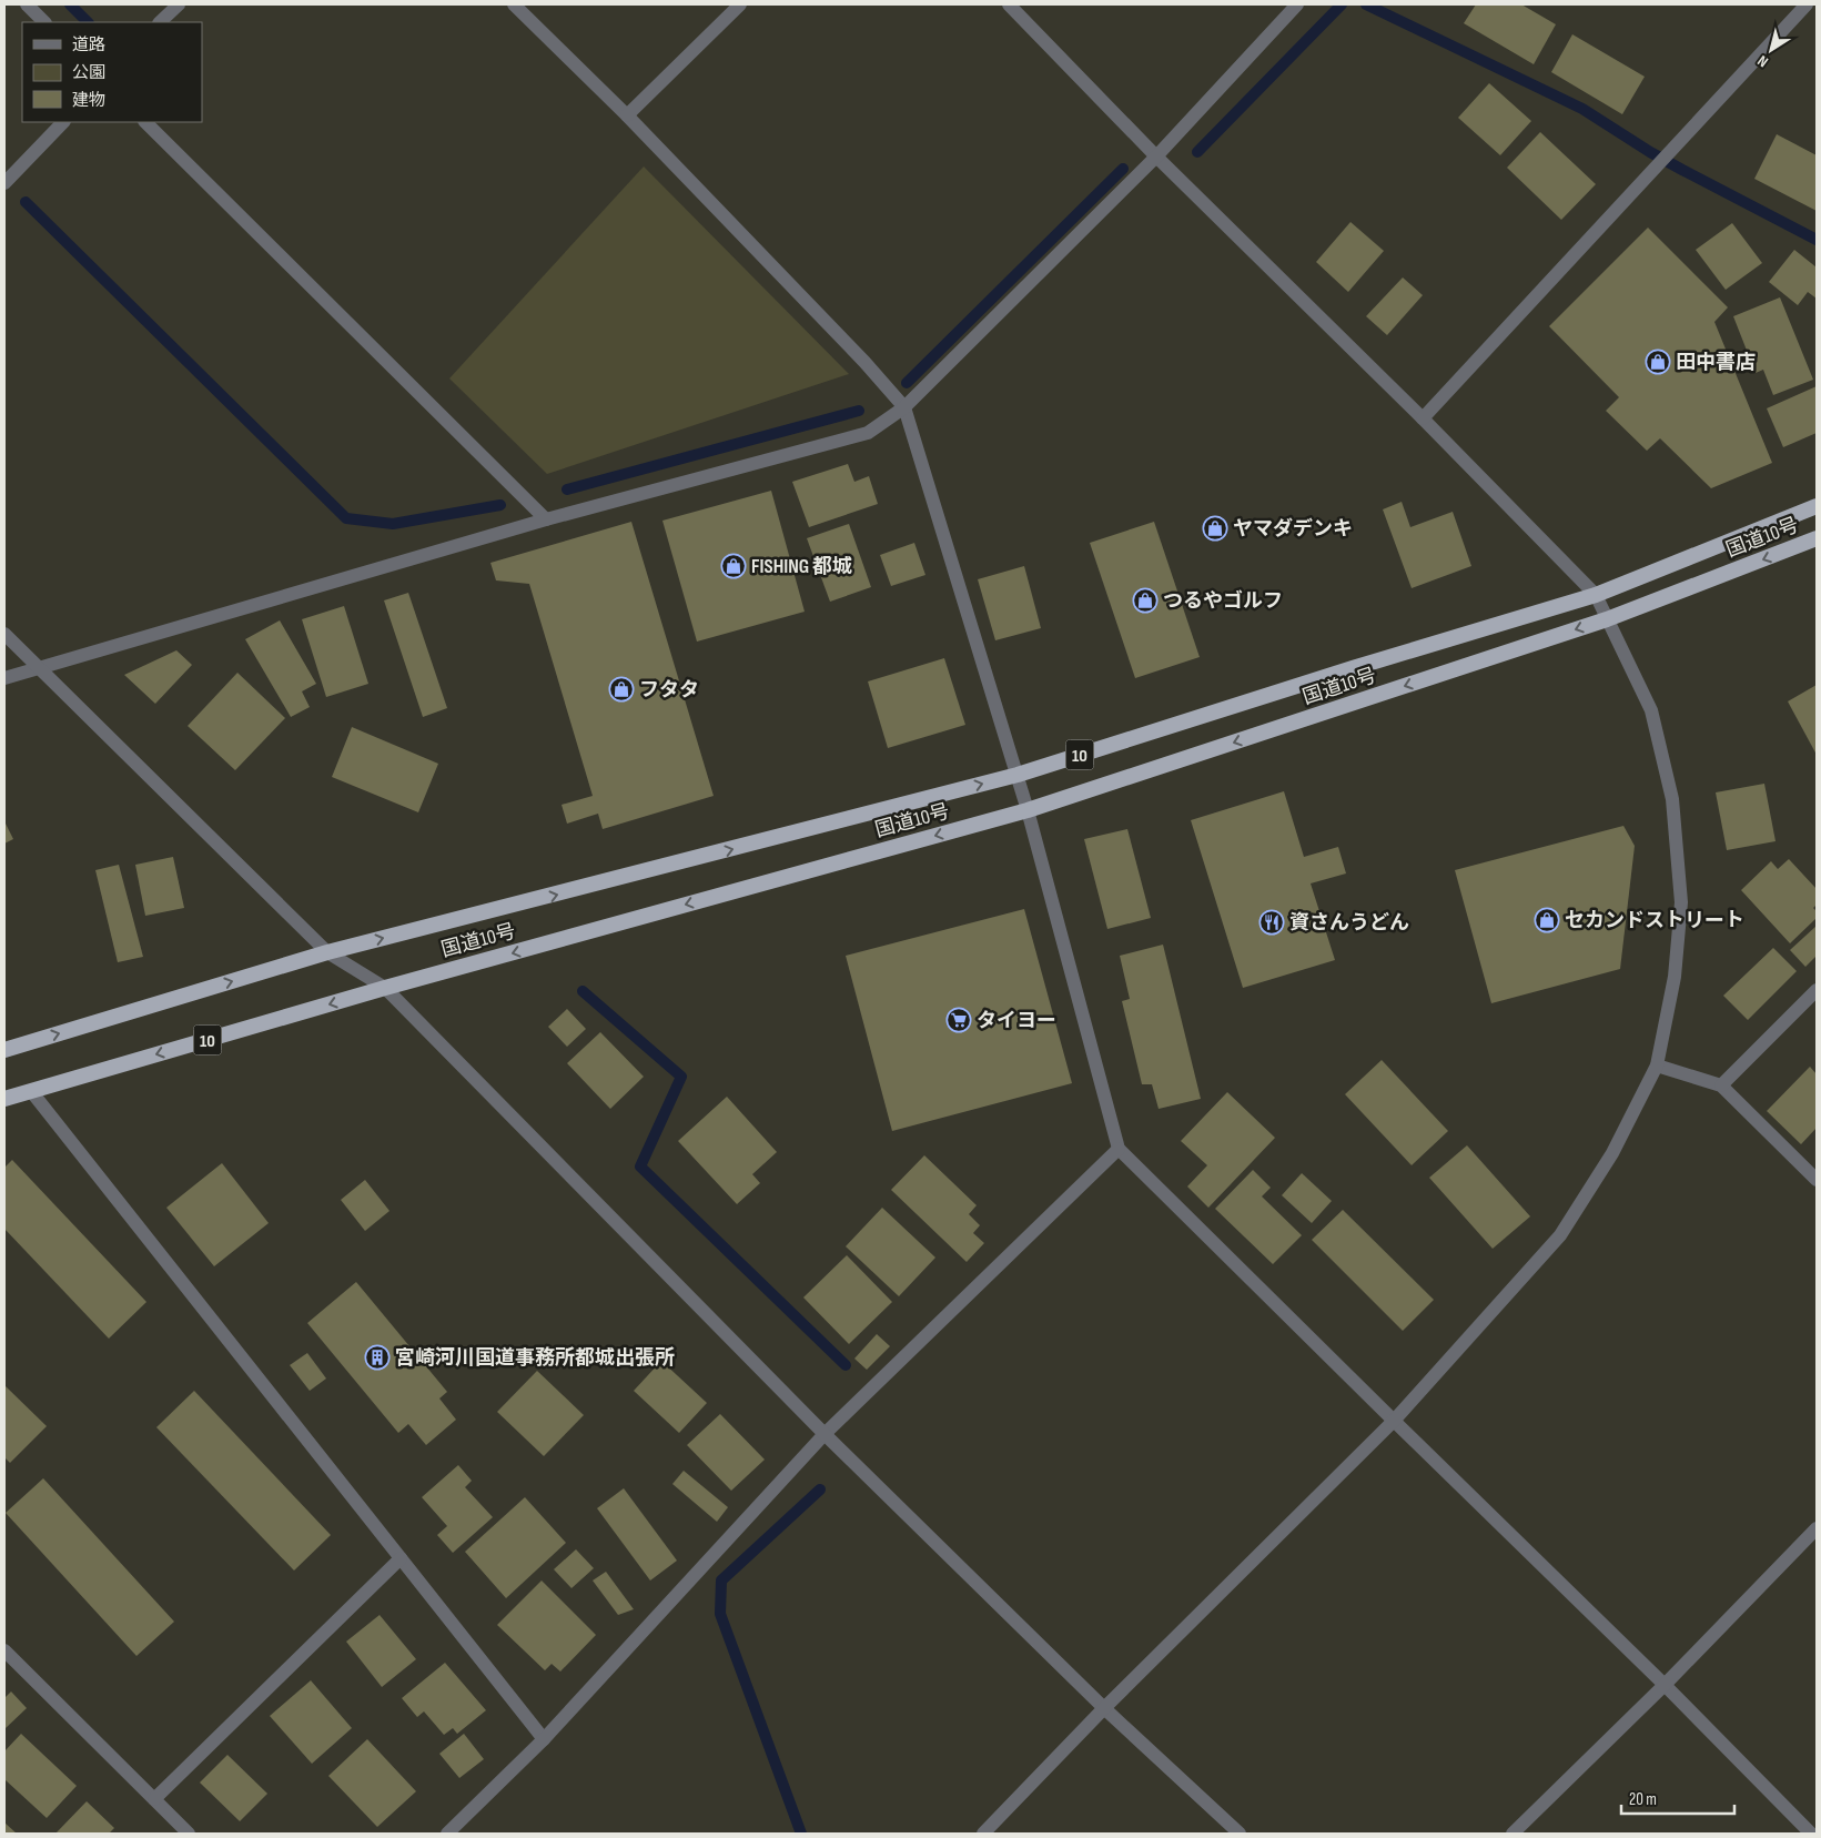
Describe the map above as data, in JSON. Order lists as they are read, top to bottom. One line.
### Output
{"streets":{"highway":["国道10号","10"]},"places":{"shop":["田中書店","ヤマダデンキ","FISHING 都城","つるやゴルフ","フタタ","セカンドストリート"],"restaurant":["資さんうどん"],"supermarket":["タイヨー"],"building":["宮崎河川国道事務所都城出張所"]},"legend":["道路","公園","建物"],"scale_bar":"20 m","north":"bottom left"}
